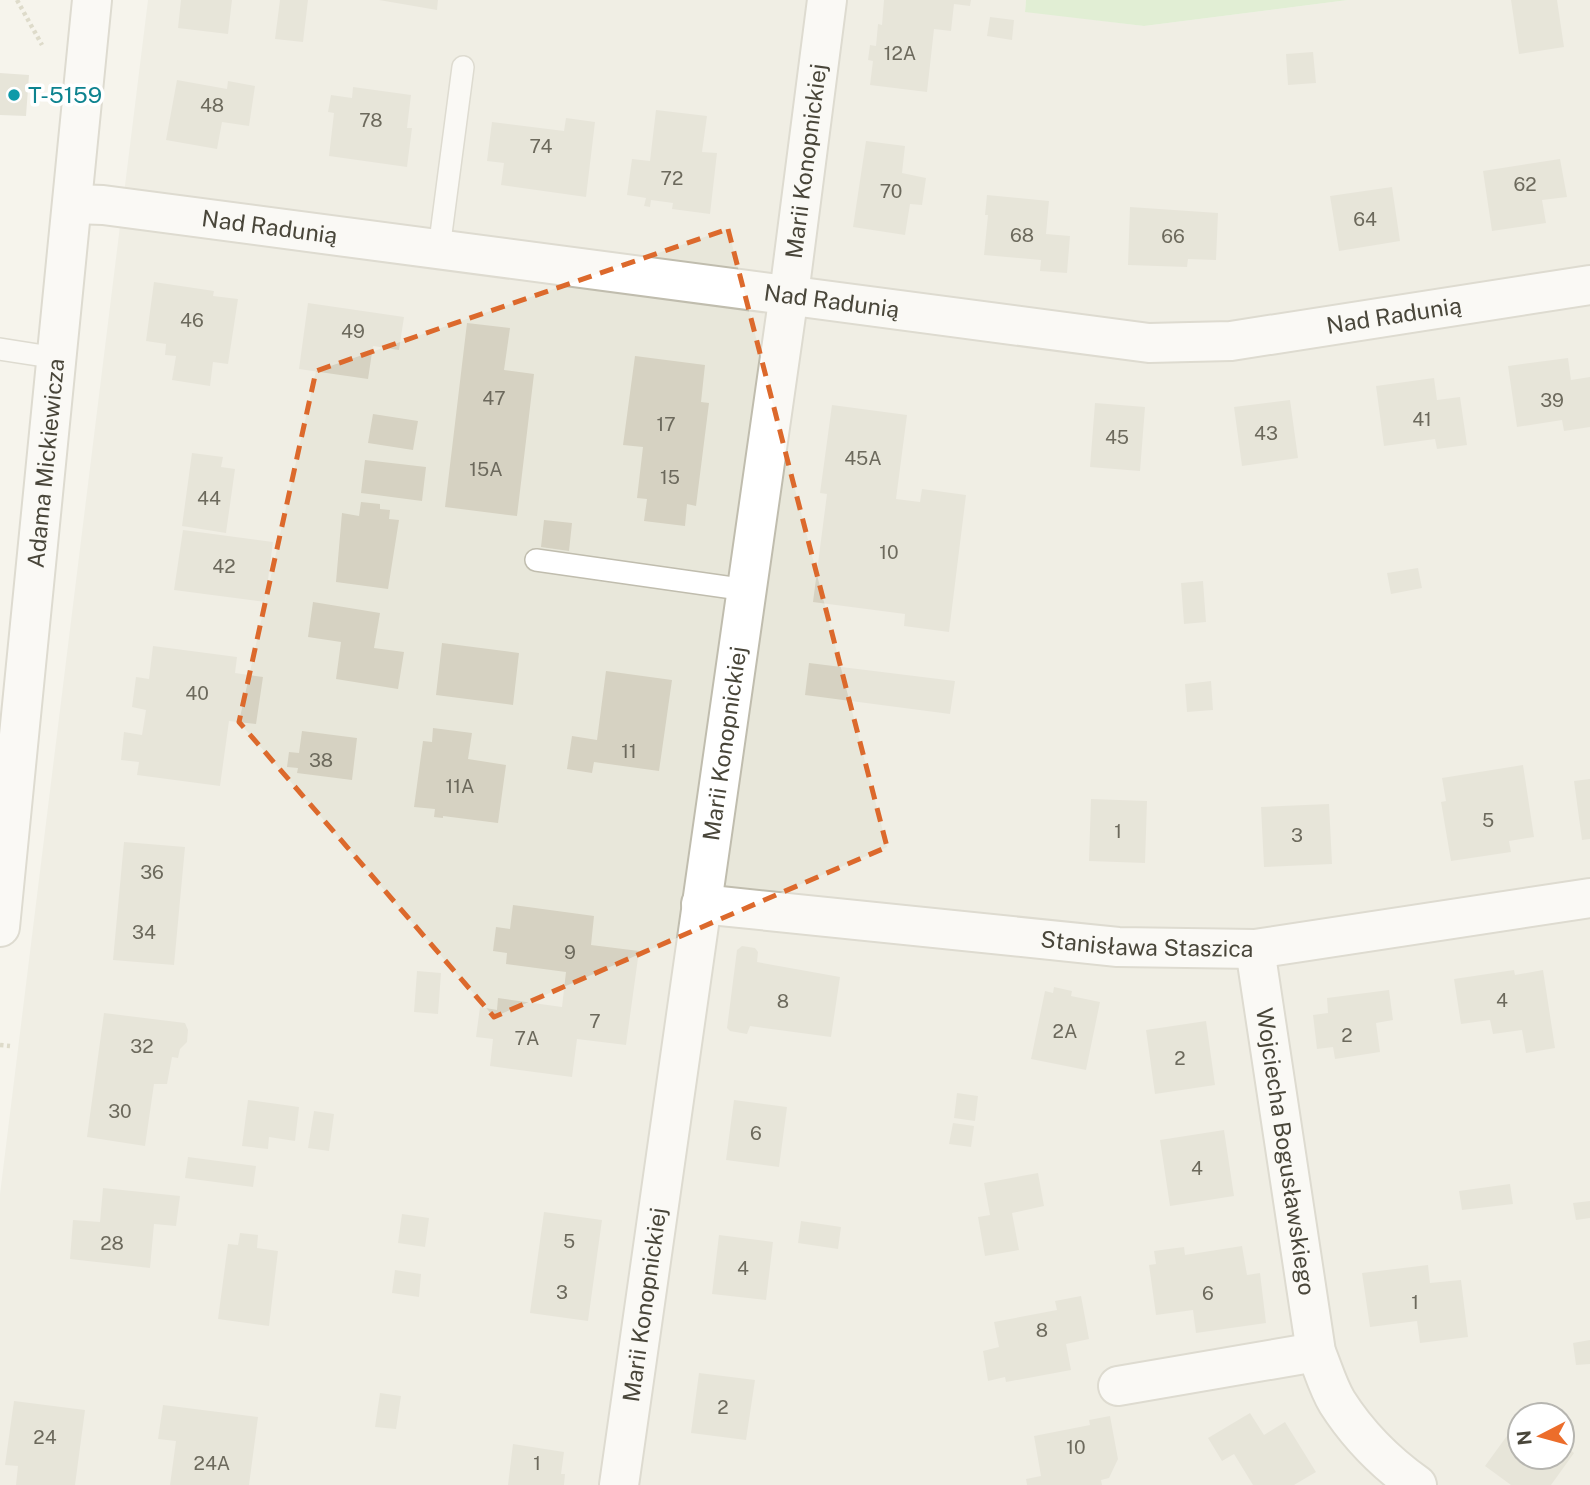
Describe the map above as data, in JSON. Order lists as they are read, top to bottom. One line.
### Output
{"streets":{"street":["Marii Konopnickiej","Nad Radunią","Adama Mickiewicza","Stanisława Staszica","Wojciecha Bogusławskiego"]},"crossings":[["Marii Konopnickiej","Nad Radunią"],["Marii Konopnickiej","Stanisława Staszica"],["Nad Radunią","Adama Mickiewicza"],["Stanisława Staszica","Wojciecha Bogusławskiego"]],"places":["T-5159"],"house_numbers":["12A","48","78","74","72","62","70","64","68","66","46","49","47","39","41","17","43","45","45A","15A","15","44","10","42","40","11","38","11A","5","1","3","36","34","9","4","8","7","2A","2","7A","32","2","30","6","4","5","28","4","3","6","1","8","2","24","10","24A","1"],"north":"left"}
